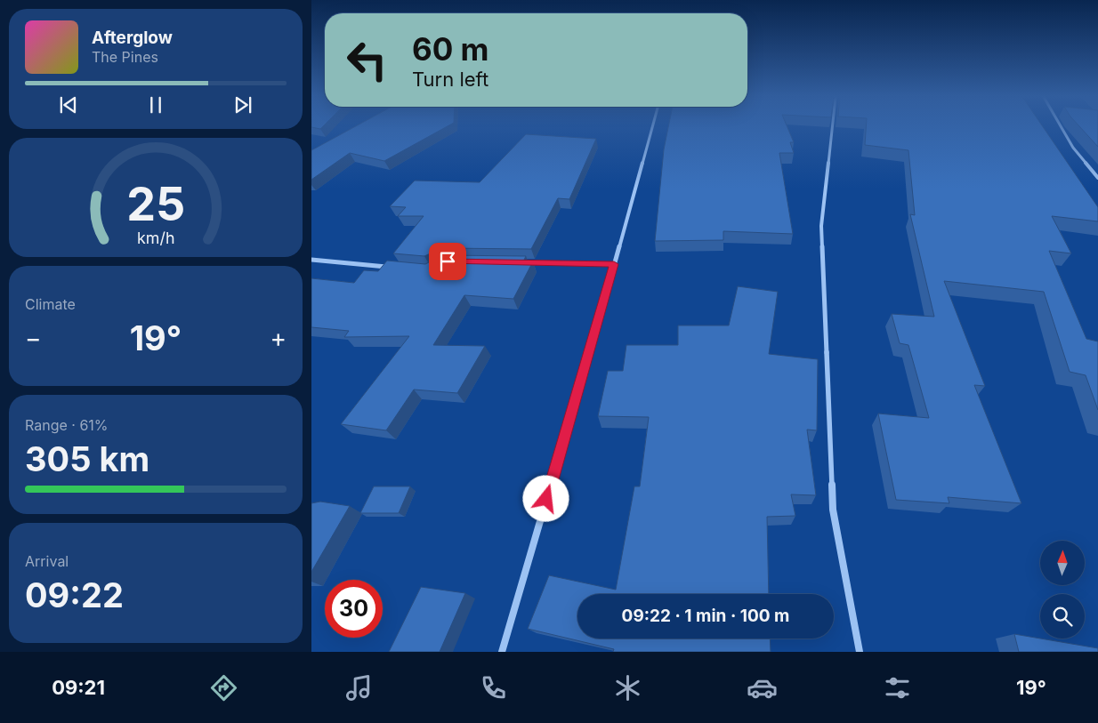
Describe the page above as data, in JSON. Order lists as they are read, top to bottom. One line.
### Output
{"north":"top","page":{"turn":["60 m","Turn left"],"song":["Afterglow","The Pines"],"tile":["Climate",["Range · 61%","305 km"],["Arrival","09:22"]],"heat":["−","19°","+"],"limit":"30","trip":"09:22 · 1 min · 100 m","tabs":["09:21","19°"],"gauge":["25","km/h"]}}
